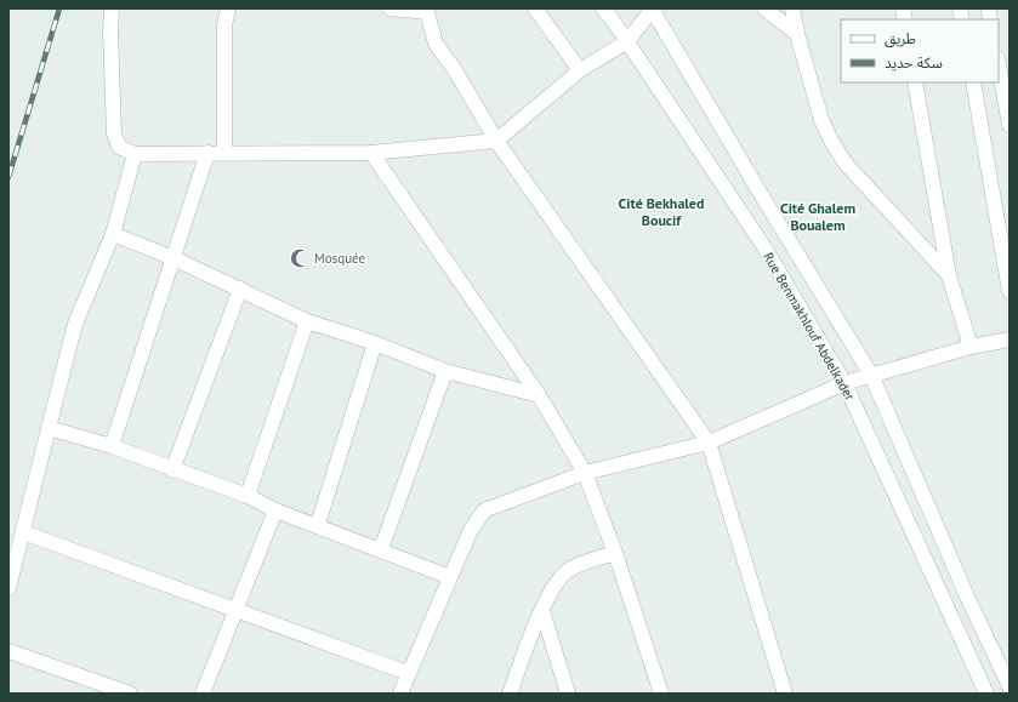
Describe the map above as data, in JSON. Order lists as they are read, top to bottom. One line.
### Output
{"streets":{"street":["Rue Benmakhlouf Abdelkader"]},"districts":["Cité Bekhaled Boucif","Cité Ghalem Boualem"],"places":{"mosque":["Mosquée"]},"legend":["طريق","سكة حديد"]}
